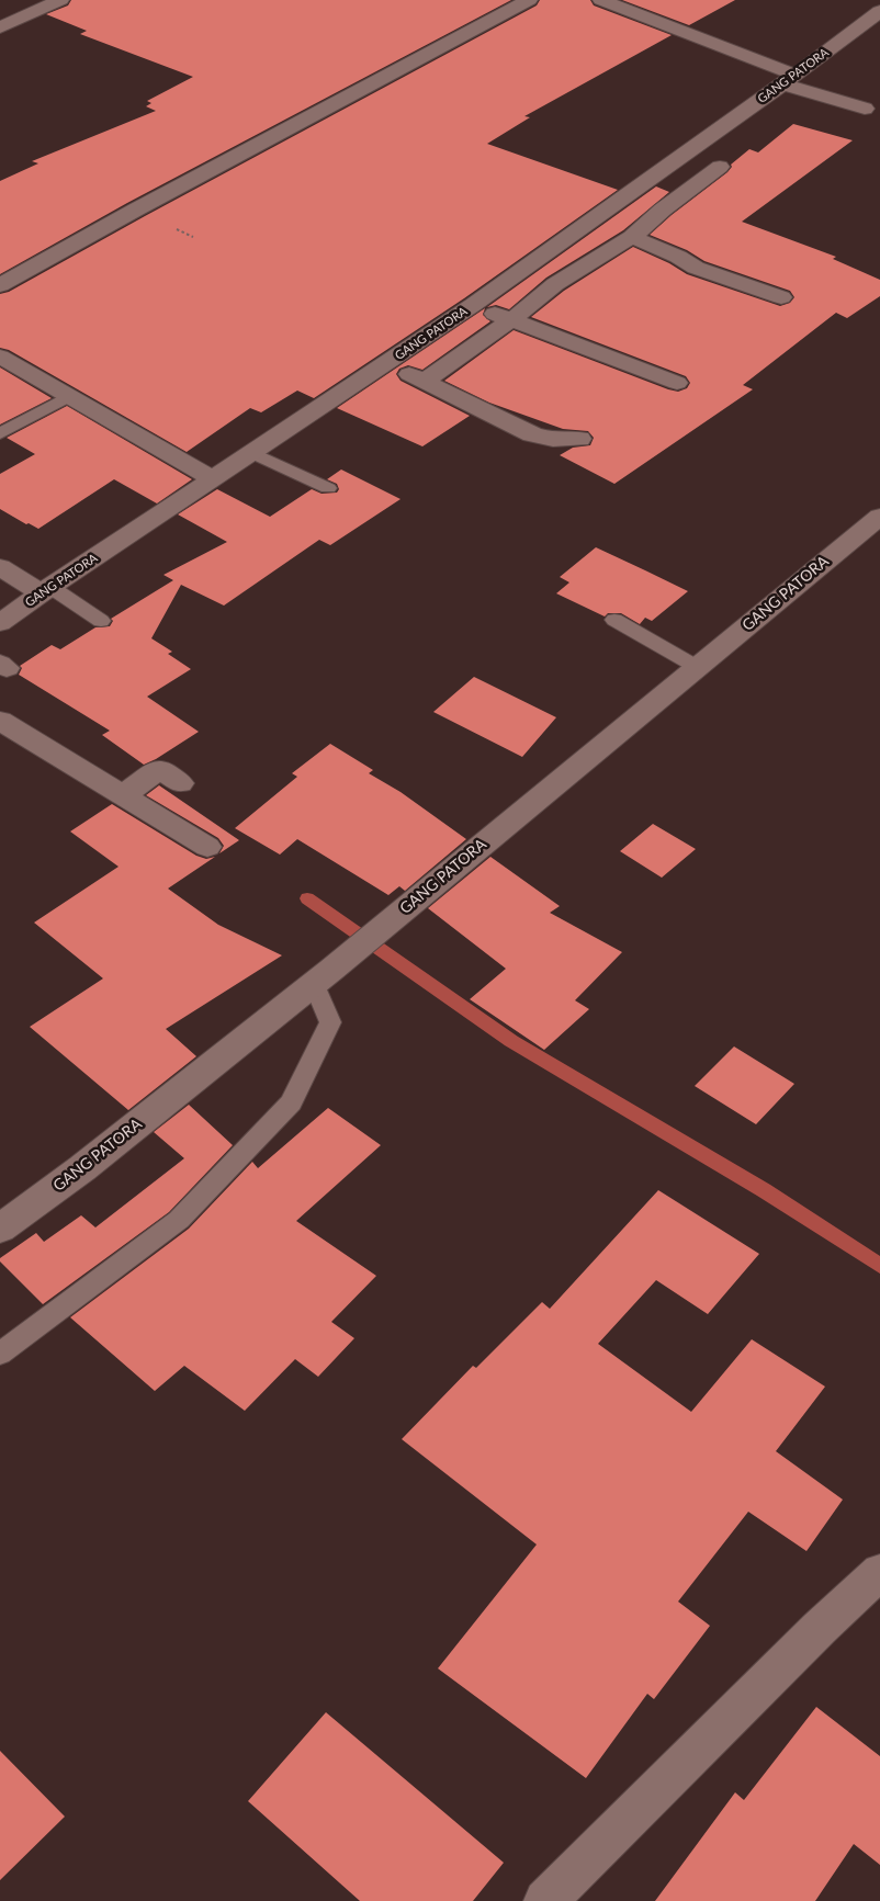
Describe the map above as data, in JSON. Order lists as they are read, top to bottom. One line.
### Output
{"streets":{"street":["GANG PATORA"]}}
